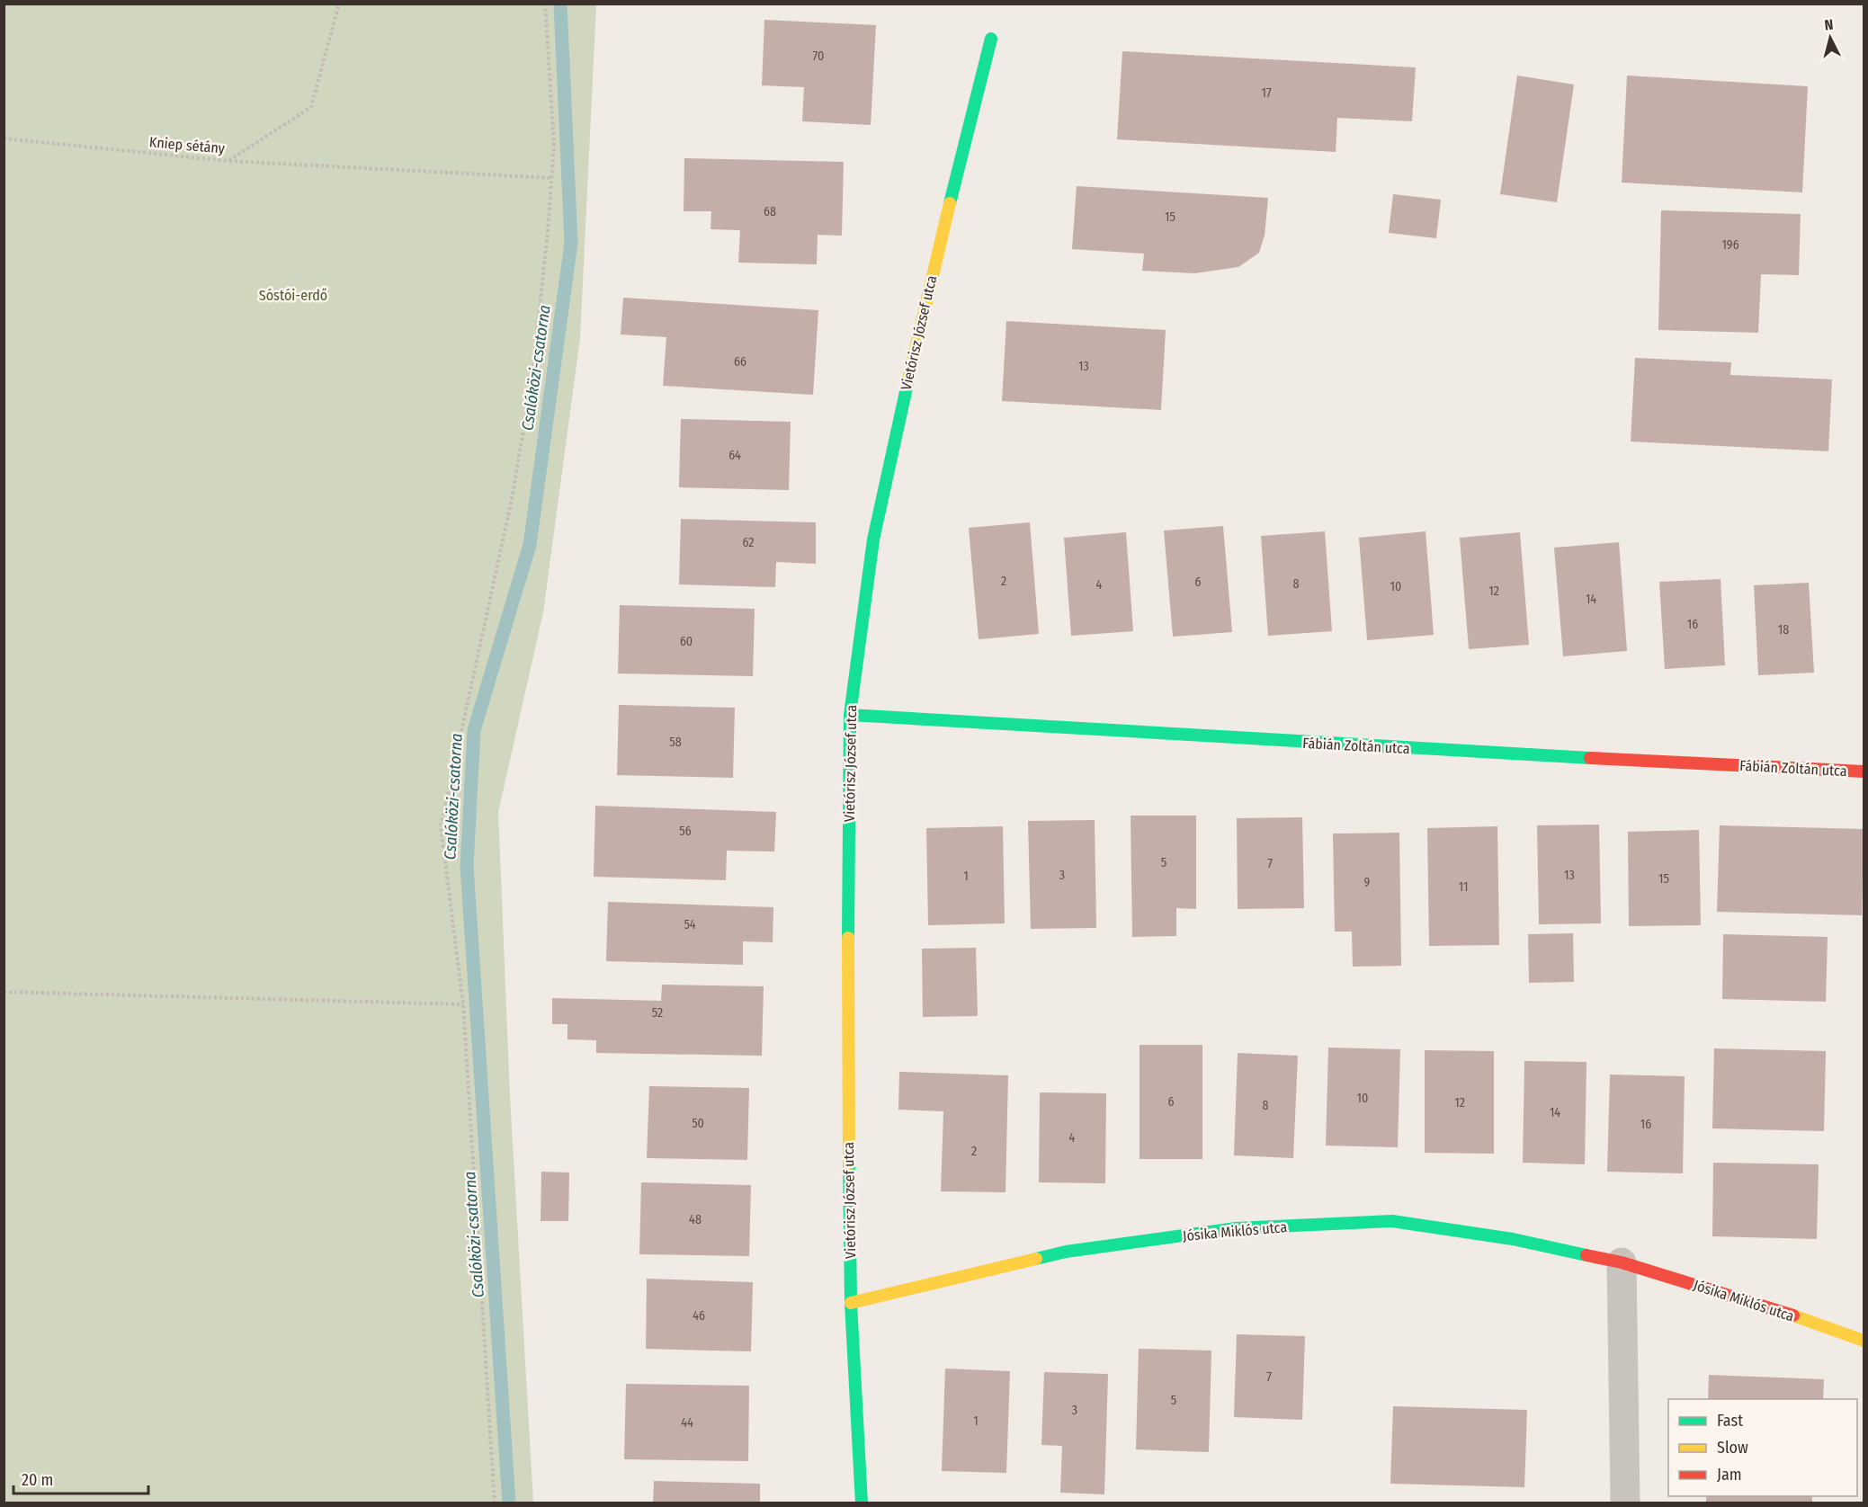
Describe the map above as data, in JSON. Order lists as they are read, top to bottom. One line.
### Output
{"streets":{"street":["Vietórisz József utca","Fábián Zoltán utca","Jósika Miklós utca"],"path":["Kniep sétány"]},"crossings":[["Vietórisz József utca","Fábián Zoltán utca"],["Vietórisz József utca","Jósika Miklós utca"]],"water":["Csalóközi-csatorna"],"parks":["Sóstói-erdő"],"house_numbers":["70","17","68","15","196","66","13","64","62","2","6","8","4","10","12","14","16","18","60","58","56","5","7","3","13","1","15","9","11","54","52","10","6","12","8","14","50","16","4","2","48","46","7","5","3","1","44"],"legend":["Fast","Slow","Jam"],"scale_bar":"20 m","north":"top"}
